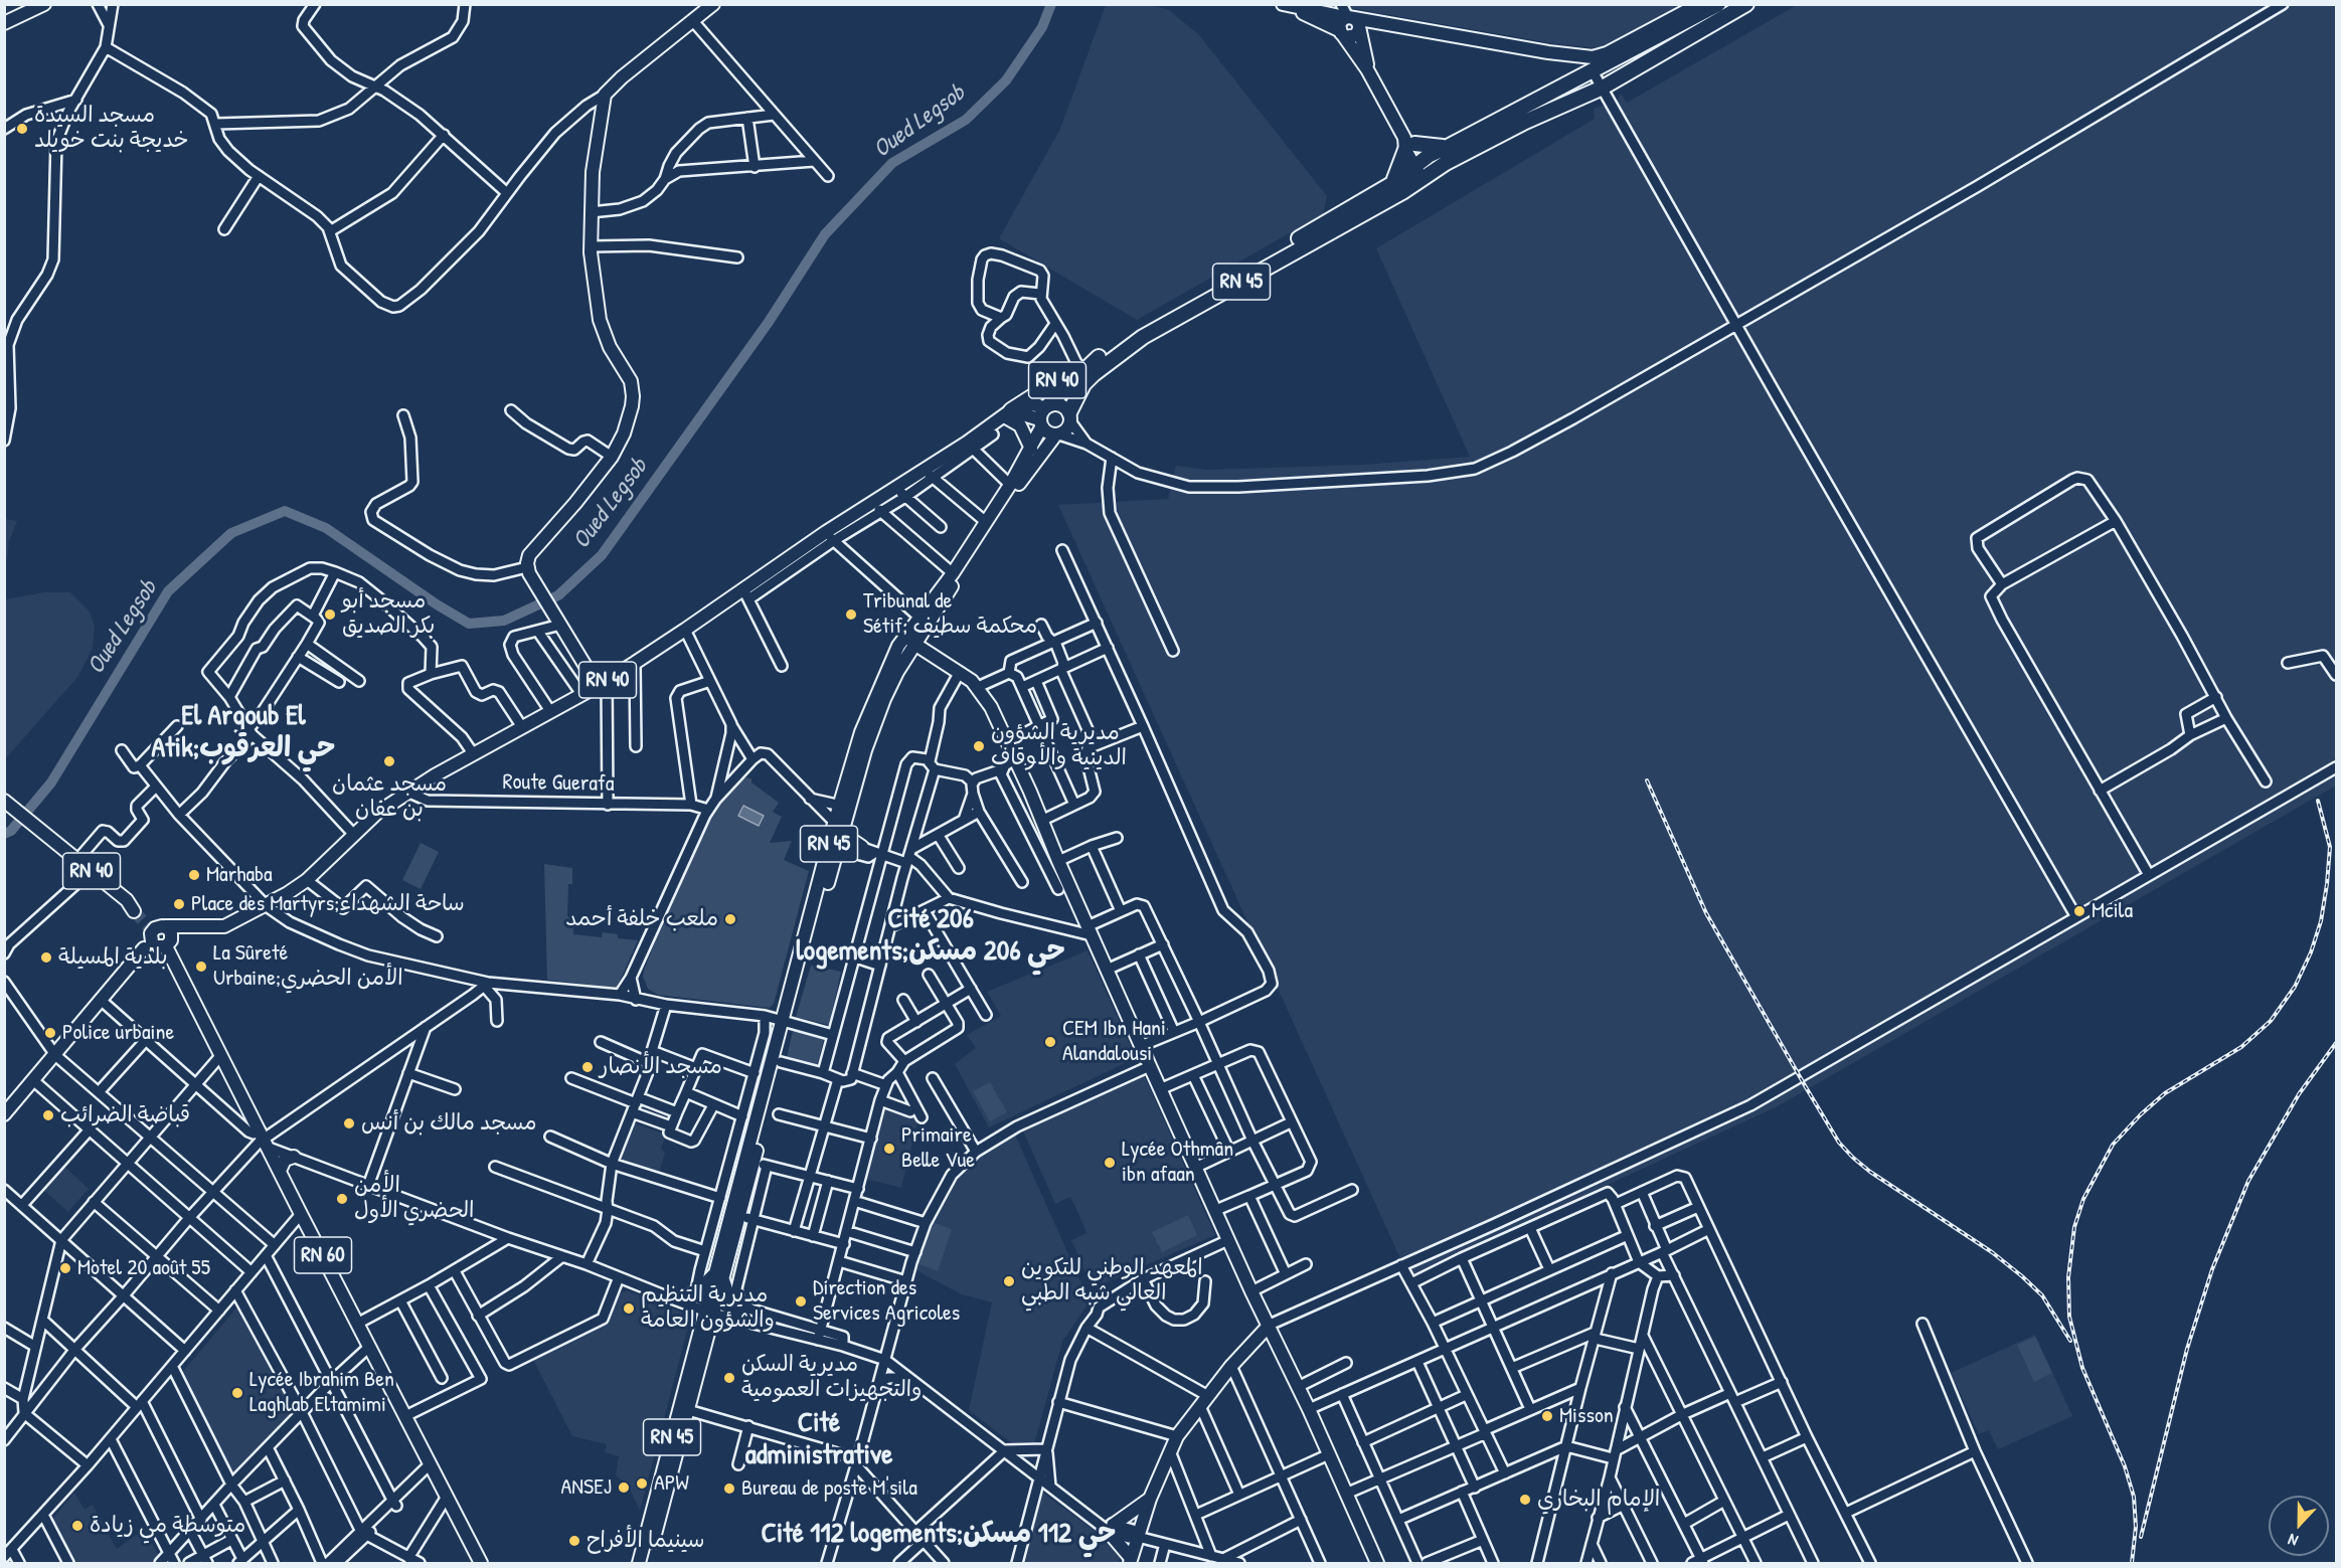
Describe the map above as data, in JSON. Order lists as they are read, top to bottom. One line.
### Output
{"streets":{"highway":["RN 45","RN 40"],"main road":["RN 60"],"street":["Route Guerafa"]},"crossings":[["RN 45","RN 40"],["RN 40","Route Guerafa"],["RN 40","RN 60"]],"districts":["El Argoub El Atik;حي العرقوب","Cité 206 logements;حي 206 مسكن","Cité administrative","Cité 112 logements;حي 112 مسكن"],"water":["Oued Legsob"],"places":["مسجد السيدة خديجة بنت خويلد","مسجد أبو بكر الصديق","Tribunal de Sétif; محكمة سطيف","مديرية الشؤون الدينية والأوقاف","مسجد عثمان بن عفان","Marhaba","Place des Martyrs;ساحة الشهداء","Mcila","ملعب خلفة أحمد","بلدية المسيلة","La Sûreté Urbaine;الأمن الحضري","Police urbaine","CEM Ibn Hani Alandalousi","مسجد الأنصار","قباضة الضرائب","مسجد مالك بن أنس","Primaire Belle Vue","Lycée Othmân ibn afaan","الأمن الحضري الأول","Motel 20 août 55","المعهد الوطني للتكوين العالي شبه الطبي","Direction des Services Agricoles","مديرية التنظيم والشؤون العامة","مديرية السكن والتجهيزات العمومية","Lycée Ibrahim Ben Laghlab Eltamimi","Misson","APW","ANSEJ","Bureau de poste M'sila","الإمام البخاري","متوسطة مي زيادة","سينيما الأفراح"],"north":"bottom"}
